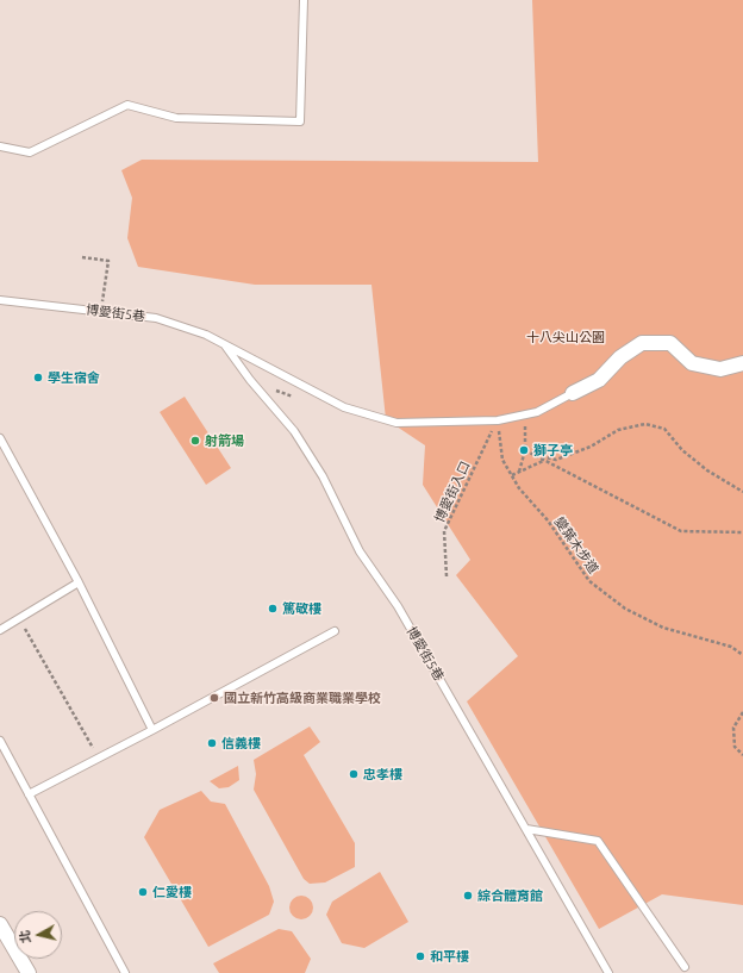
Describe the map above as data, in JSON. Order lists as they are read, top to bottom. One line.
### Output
{"streets":{"lane":["博愛街5巷"],"path":["博愛街入口","變葉木步道"]},"crossings":[["博愛街5巷","博愛街入口"],["博愛街5巷","變葉木步道"],["博愛街入口","變葉木步道"]],"parks":["十八尖山公園"],"places":["學生宿舍","射箭場","獅子亭","篤敬樓","國立新竹高級商業職業學校","信義樓","忠孝樓","仁愛樓","綜合體育館","和平樓"],"north":"left"}
